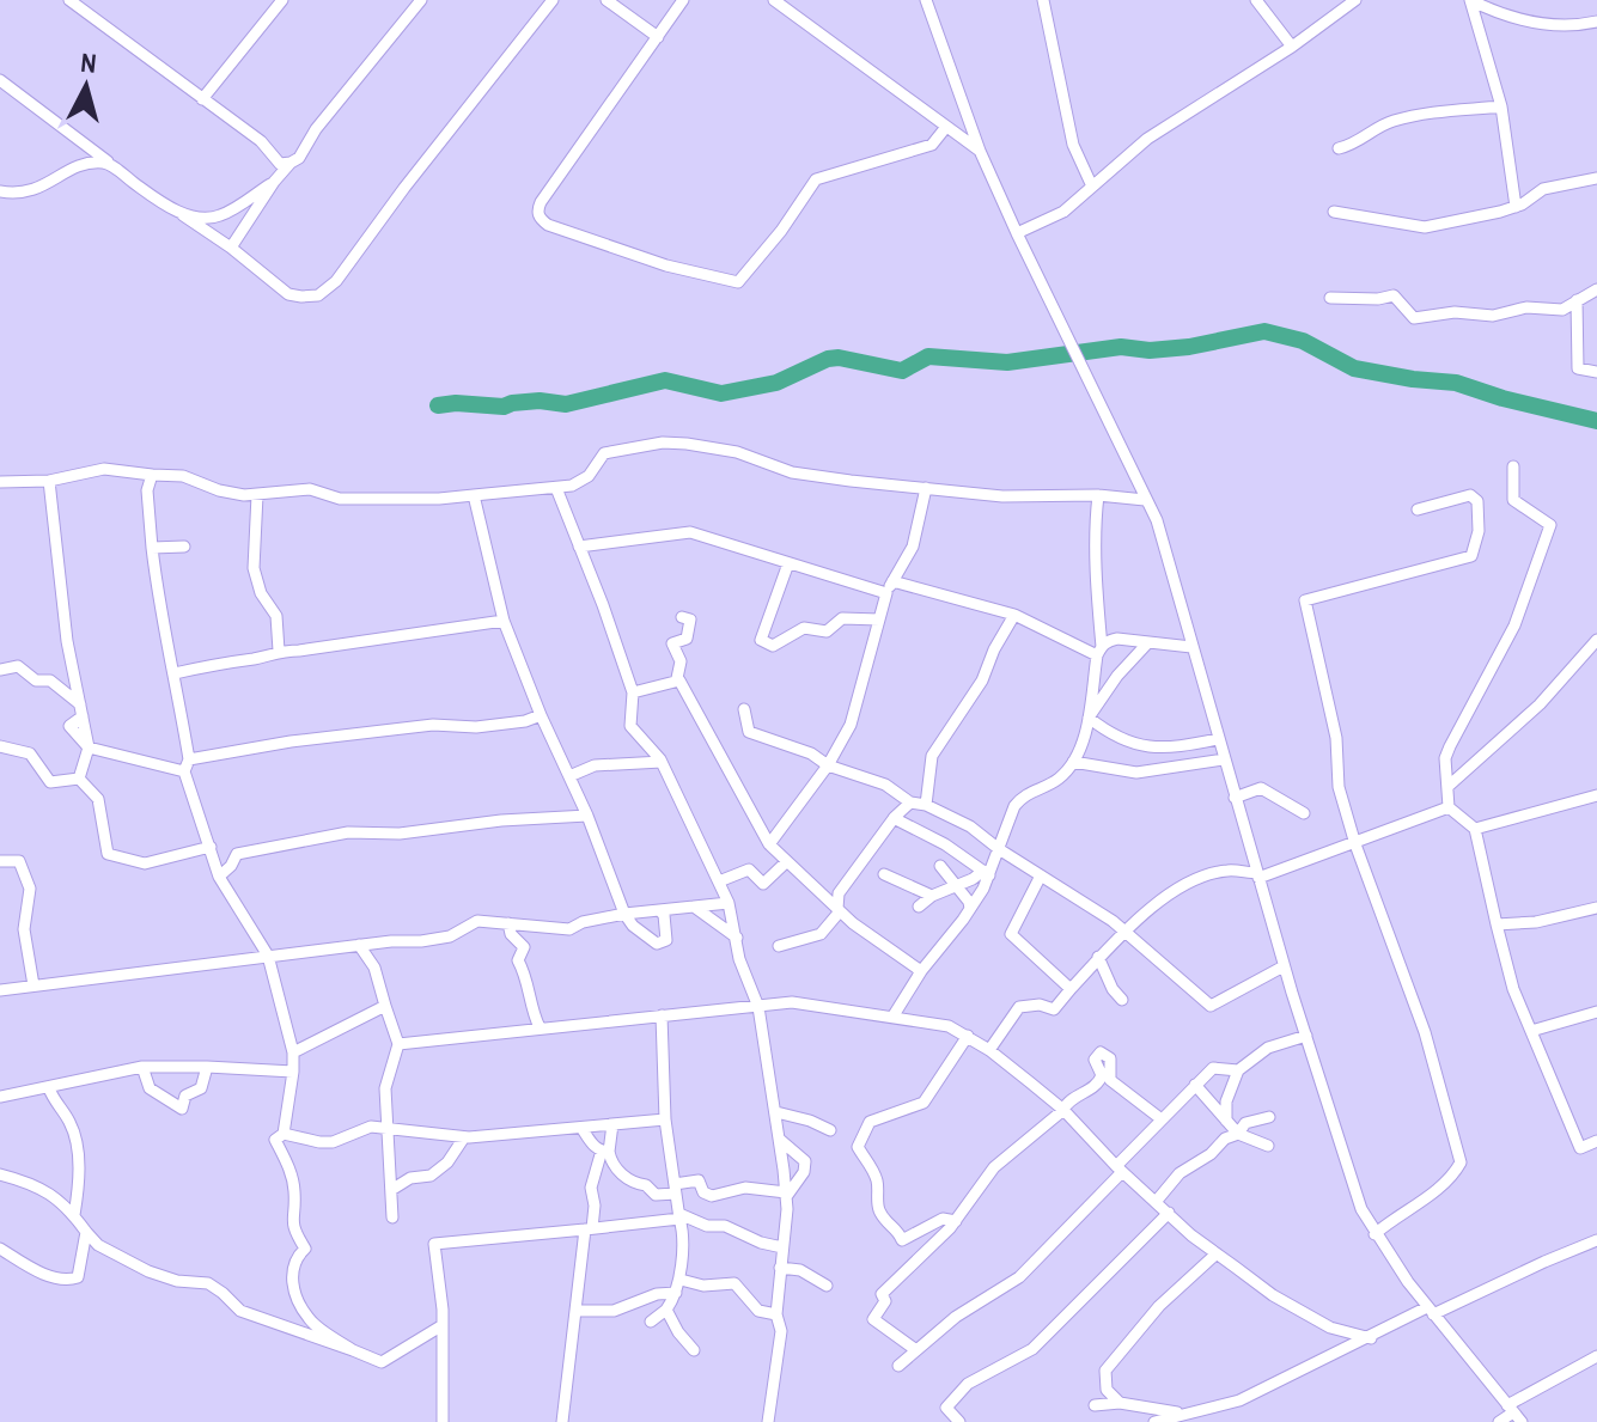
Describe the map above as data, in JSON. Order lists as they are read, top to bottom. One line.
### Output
{"north":"top"}
